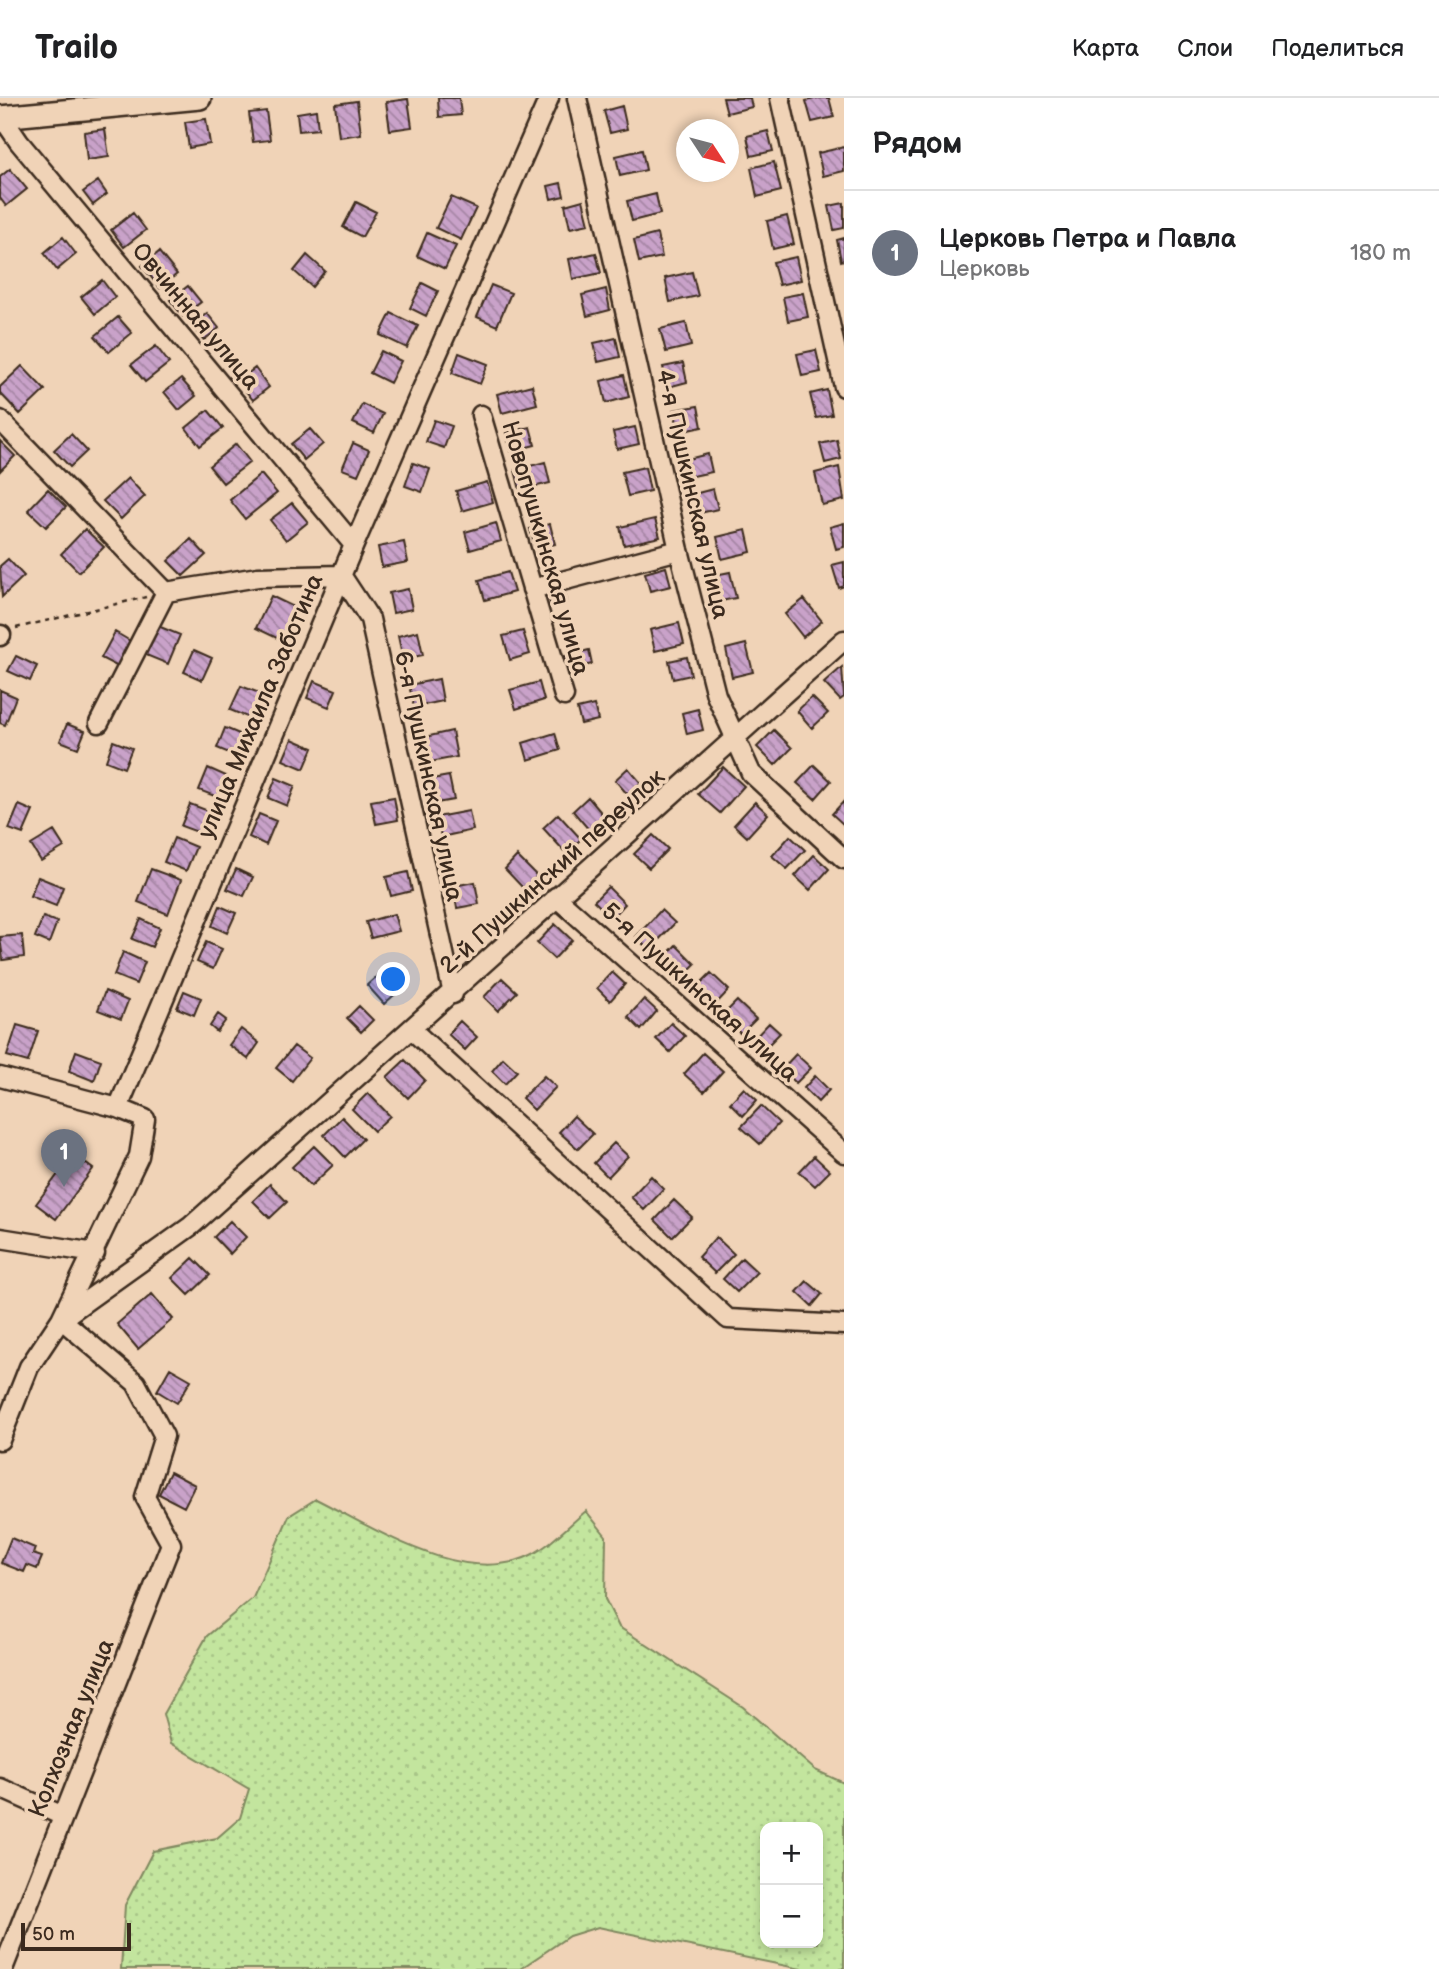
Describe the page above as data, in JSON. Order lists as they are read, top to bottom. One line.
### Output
{"streets":{"street":["Овчинная улица","4-я Пушкинская улица","Новопушкинская улица","улица Михаила Заботина","6-я Пушкинская улица","2-й Пушкинский переулок","5-я Пушкинская улица","Колхозная улица"]},"crossings":[["Овчинная улица","улица Михаила Заботина"],["4-я Пушкинская улица","2-й Пушкинский переулок"],["улица Михаила Заботина","6-я Пушкинская улица"],["6-я Пушкинская улица","2-й Пушкинский переулок"],["2-й Пушкинский переулок","5-я Пушкинская улица"],["2-й Пушкинский переулок","Колхозная улица"]],"scale_bar":"50 m","north":"bottom right","page":{"header":"Trailo","nav":["Карта","Слои","Поделиться"],"heading":"Рядом","list":[{"mark":"1","name":"Церковь Петра и Павла","note":"Церковь","value":"180 m"}],"pins":"1","map_buttons":["+","−"],"scale":"50 m"}}
